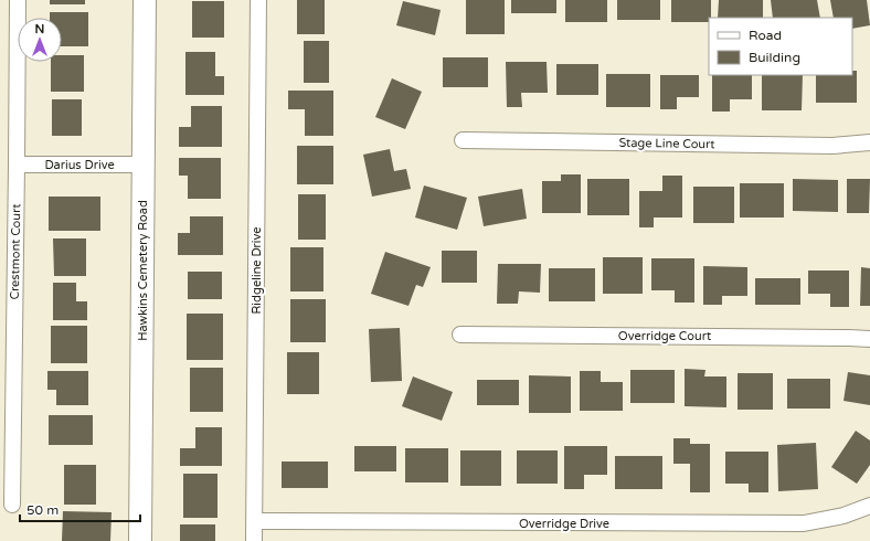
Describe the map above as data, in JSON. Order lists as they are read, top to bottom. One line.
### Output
{"streets":{"street":["Stage Line Court","Darius Drive","Crestmont Court","Hawkins Cemetery Road","Ridgeline Drive","Overridge Court","Overridge Drive"]},"crossings":[["Darius Drive","Crestmont Court"],["Darius Drive","Hawkins Cemetery Road"],["Ridgeline Drive","Overridge Drive"]],"legend":["Road","Building"],"scale_bar":"50 m","north":"top"}
